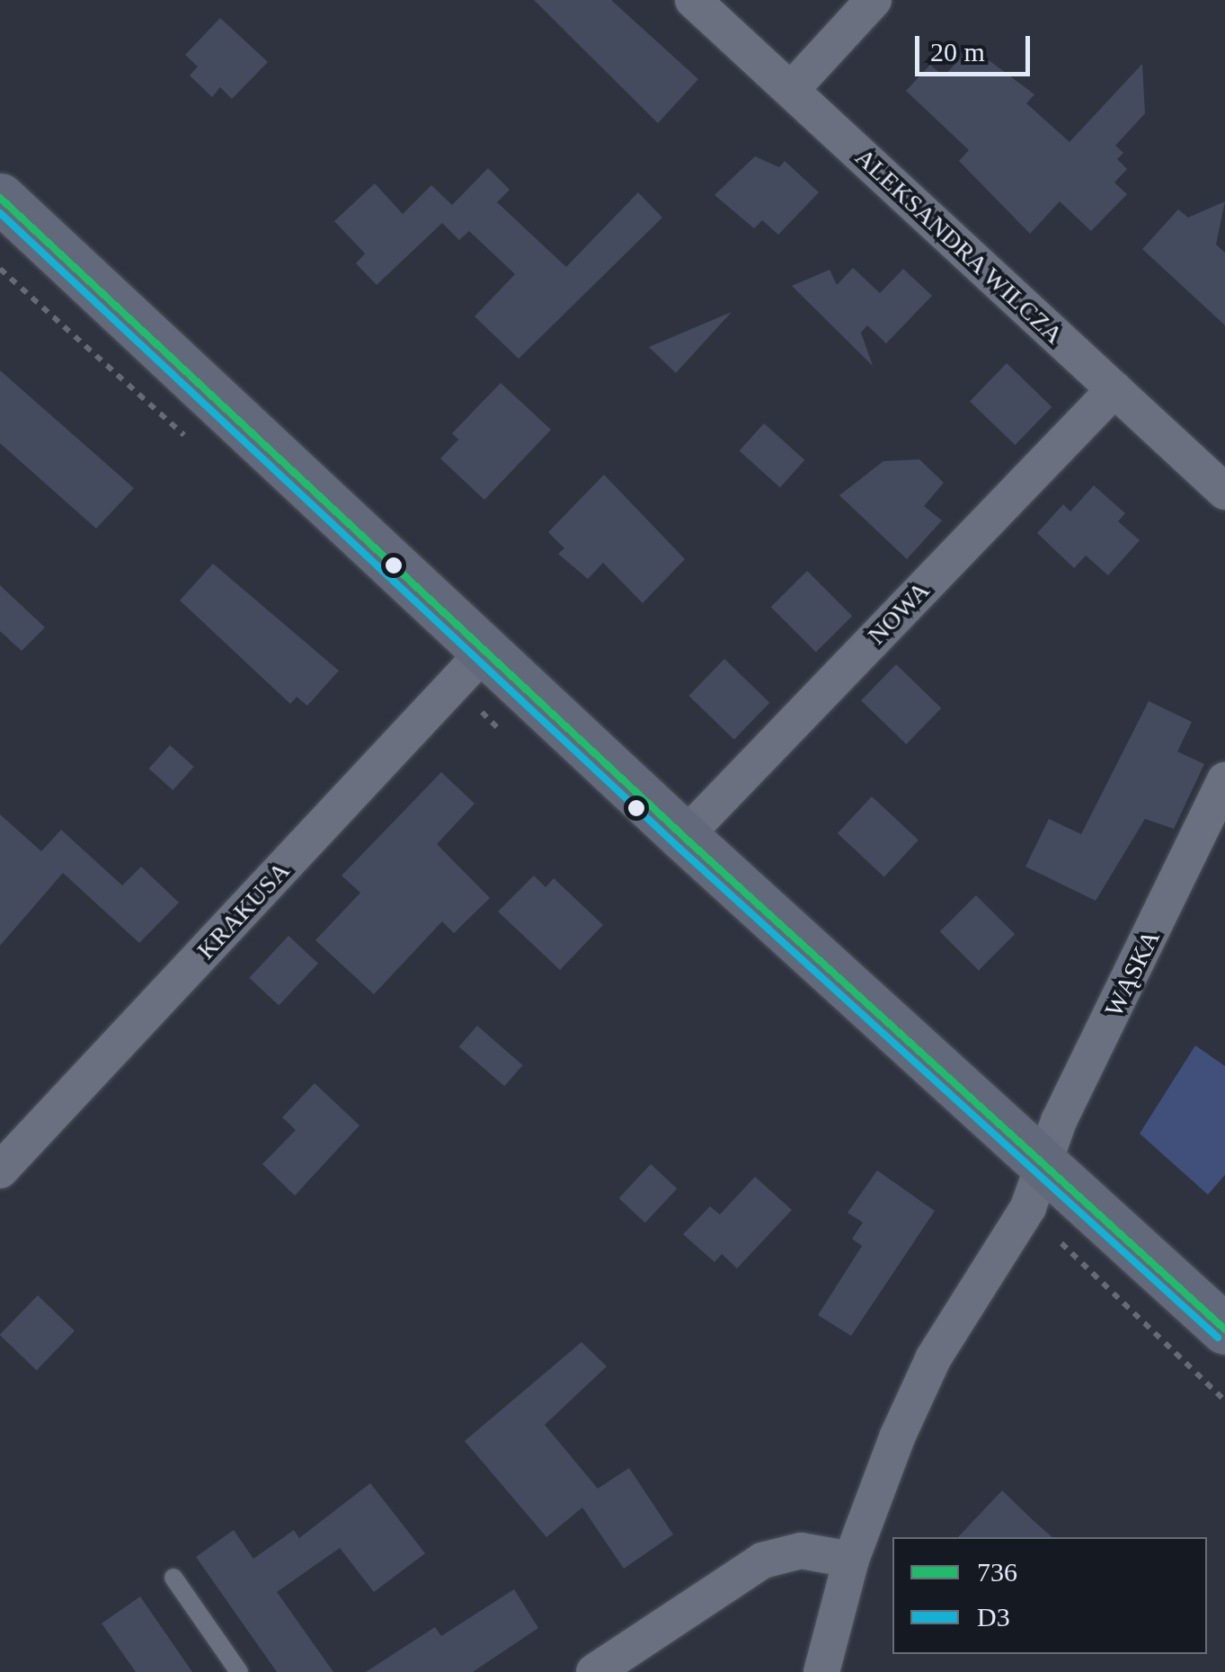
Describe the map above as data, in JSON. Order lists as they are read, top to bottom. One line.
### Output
{"streets":{"street":["ALEKSANDRA WILCZA","NOWA","KRAKUSA","WĄSKA"]},"crossings":[["ALEKSANDRA WILCZA","NOWA"]],"lines":["transit line 736","transit line D3"],"legend":["736","D3"],"scale_bar":"20 m"}
